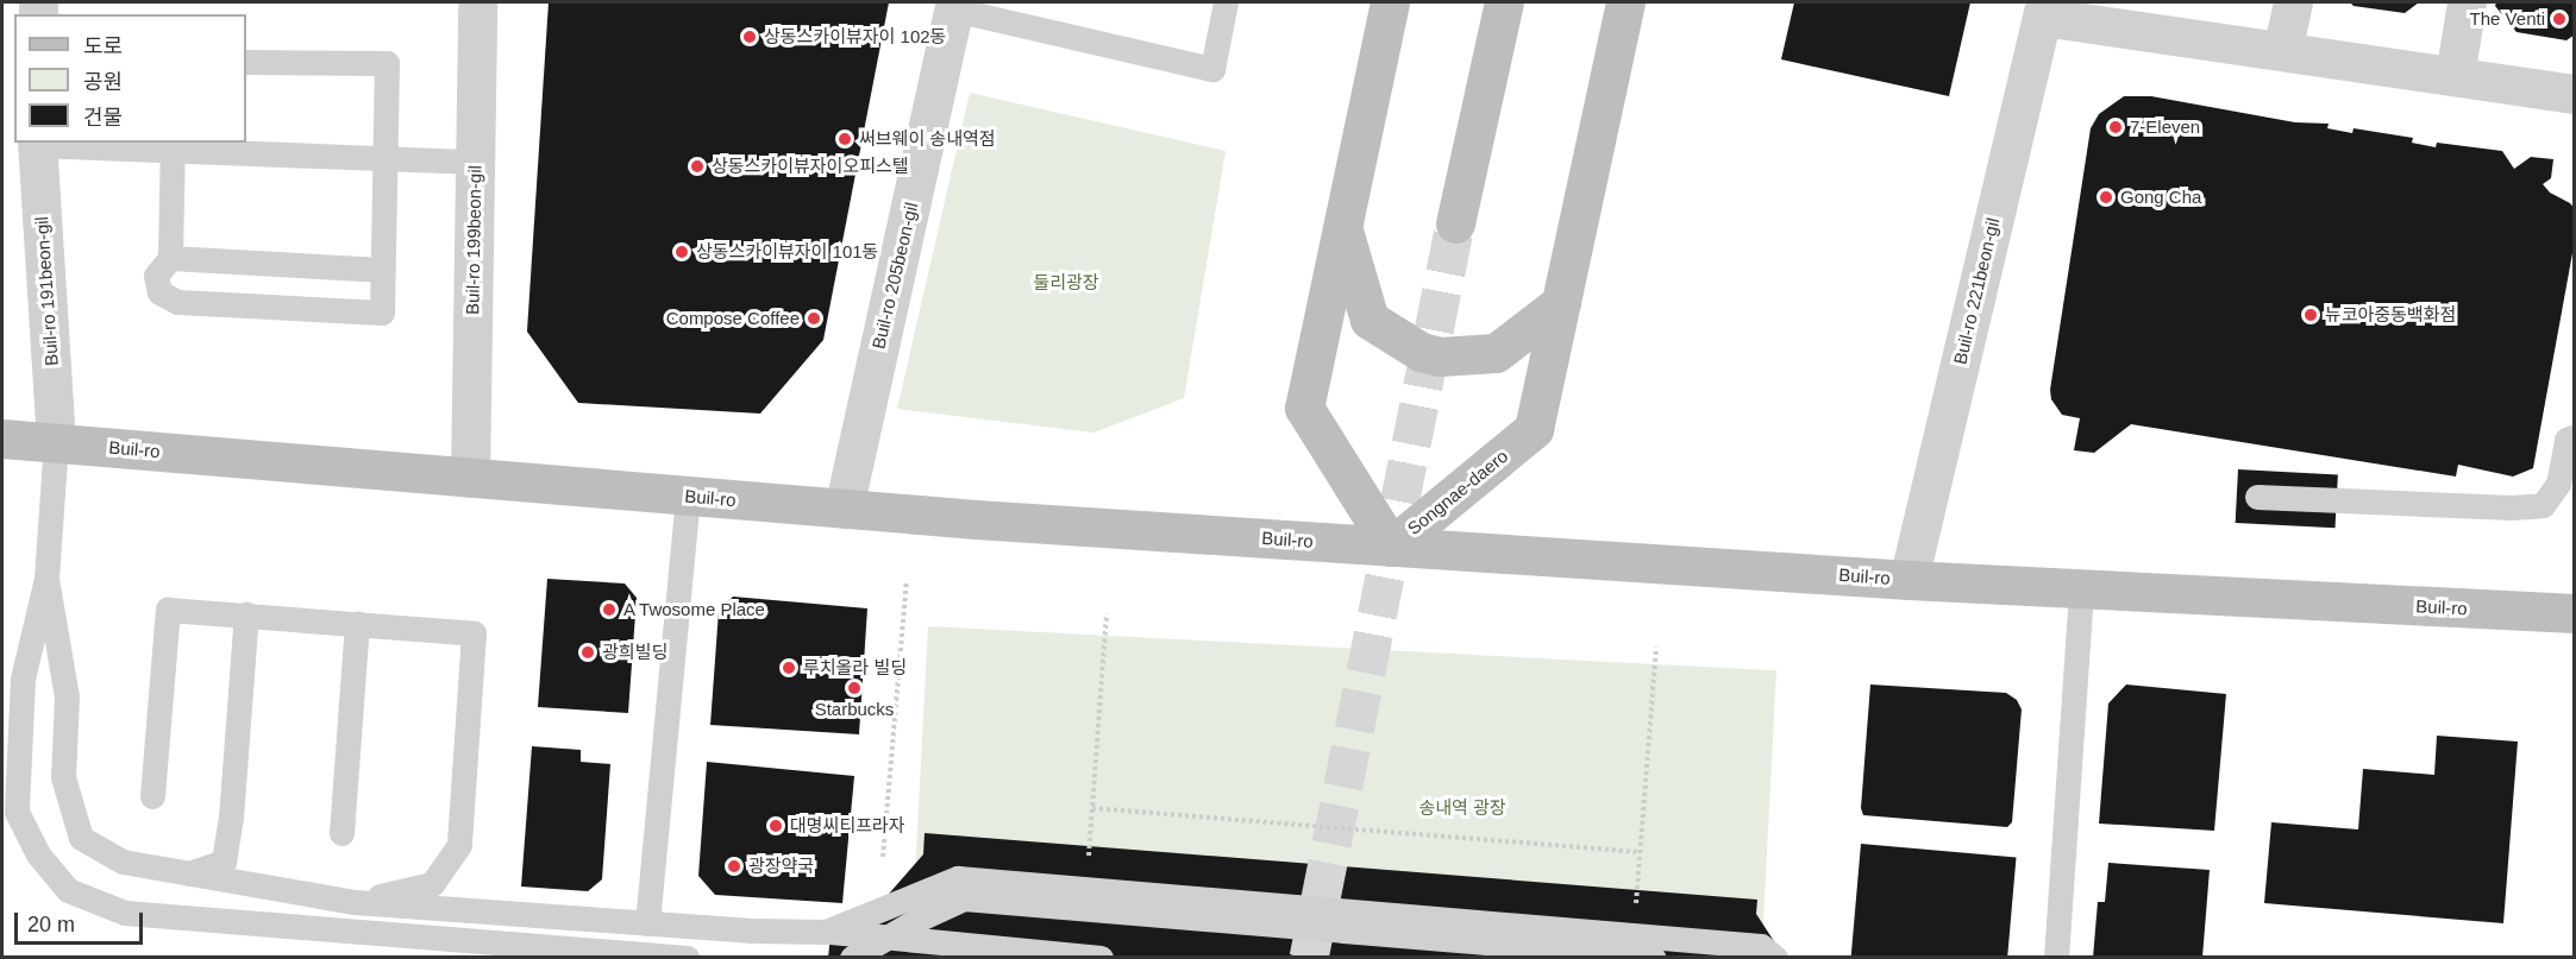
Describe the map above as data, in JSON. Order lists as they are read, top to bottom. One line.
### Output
{"streets":{"street":["Buil-ro 199beon-gil","Buil-ro 205beon-gil","Buil-ro 191beon-gil","Buil-ro 221beon-gil","Buil-ro","Songnae-daero"]},"crossings":[["Buil-ro 199beon-gil","Buil-ro"],["Buil-ro 205beon-gil","Buil-ro"],["Buil-ro 191beon-gil","Buil-ro"],["Buil-ro 221beon-gil","Buil-ro"],["Buil-ro","Songnae-daero"]],"parks":["둘리광장","송내역 광장"],"places":["The Venti","상동스카이뷰자이 102동","7-Eleven","써브웨이 송내역점","상동스카이뷰자이오피스텔","Gong Cha","상동스카이뷰자이 101동","뉴코아중동백화점","Compose Coffee","A Twosome Place","광희빌딩","루치올라 빌딩","Starbucks","대명씨티프라자","광장약국"],"legend":["도로","공원","건물"],"scale_bar":"20 m"}
